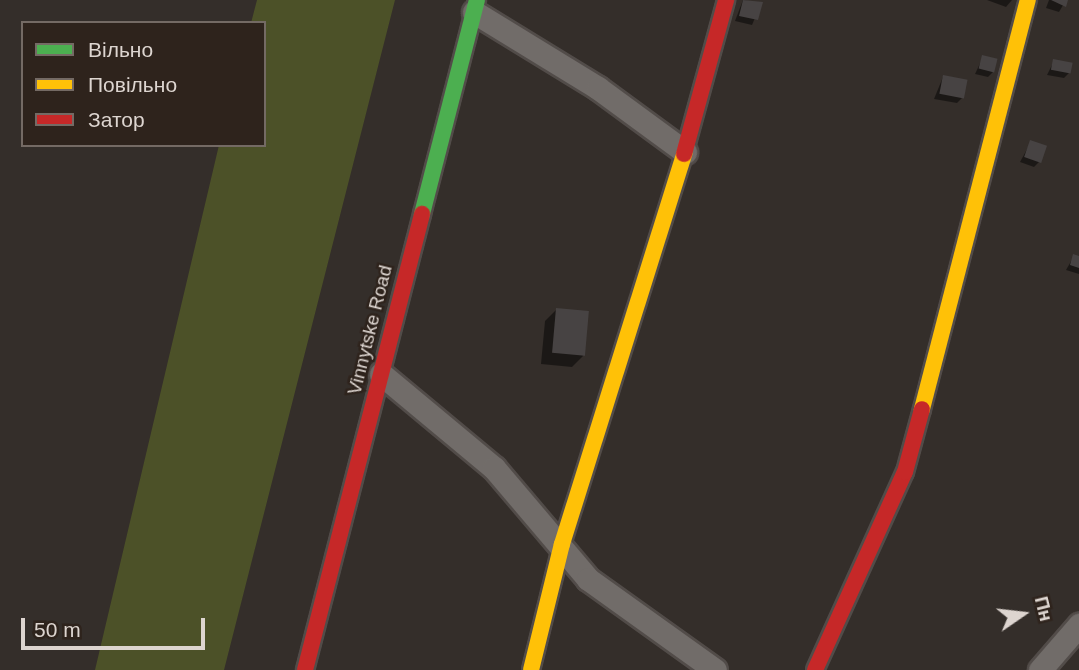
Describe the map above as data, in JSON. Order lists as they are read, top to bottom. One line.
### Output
{"streets":{"street":["Vinnytske Road"]},"legend":["Вільно","Повільно","Затор"],"scale_bar":"50 m","north":"right"}
